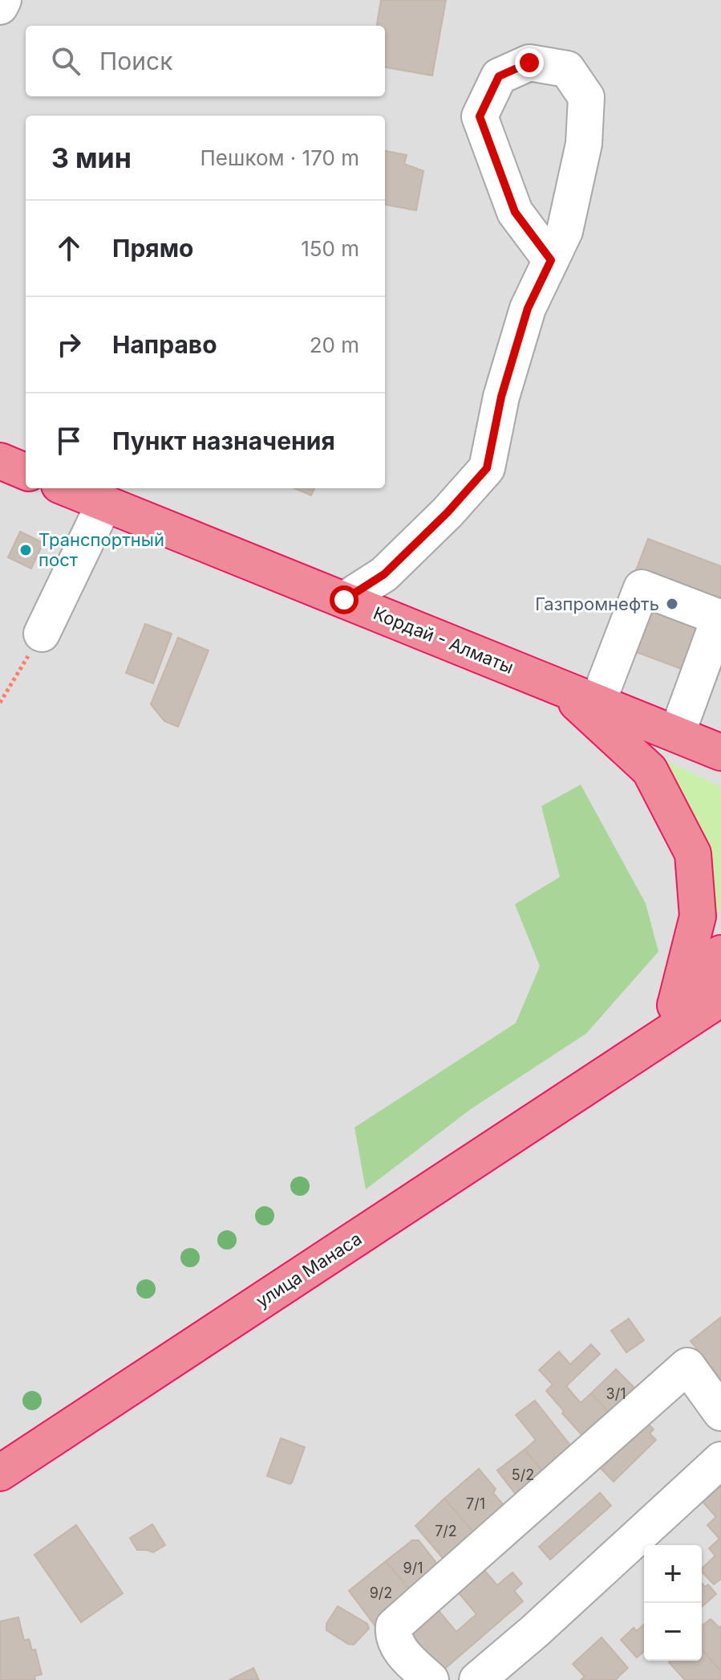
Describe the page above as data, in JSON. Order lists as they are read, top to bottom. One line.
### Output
{"streets":{"highway":["Кордай - Алматы","улица Манаса"]},"places":["Транспортный пост","Газпромнефть"],"house_numbers":["3/1","5/2","7/1","7/2","9/1","9/2"],"page":{"search":"Поиск","heading":["3 мин","Пешком · 170 m"],"list":[["Прямо","150 m"],["Направо","20 m"],"Пункт назначения"],"map_buttons":["+","−"]}}
